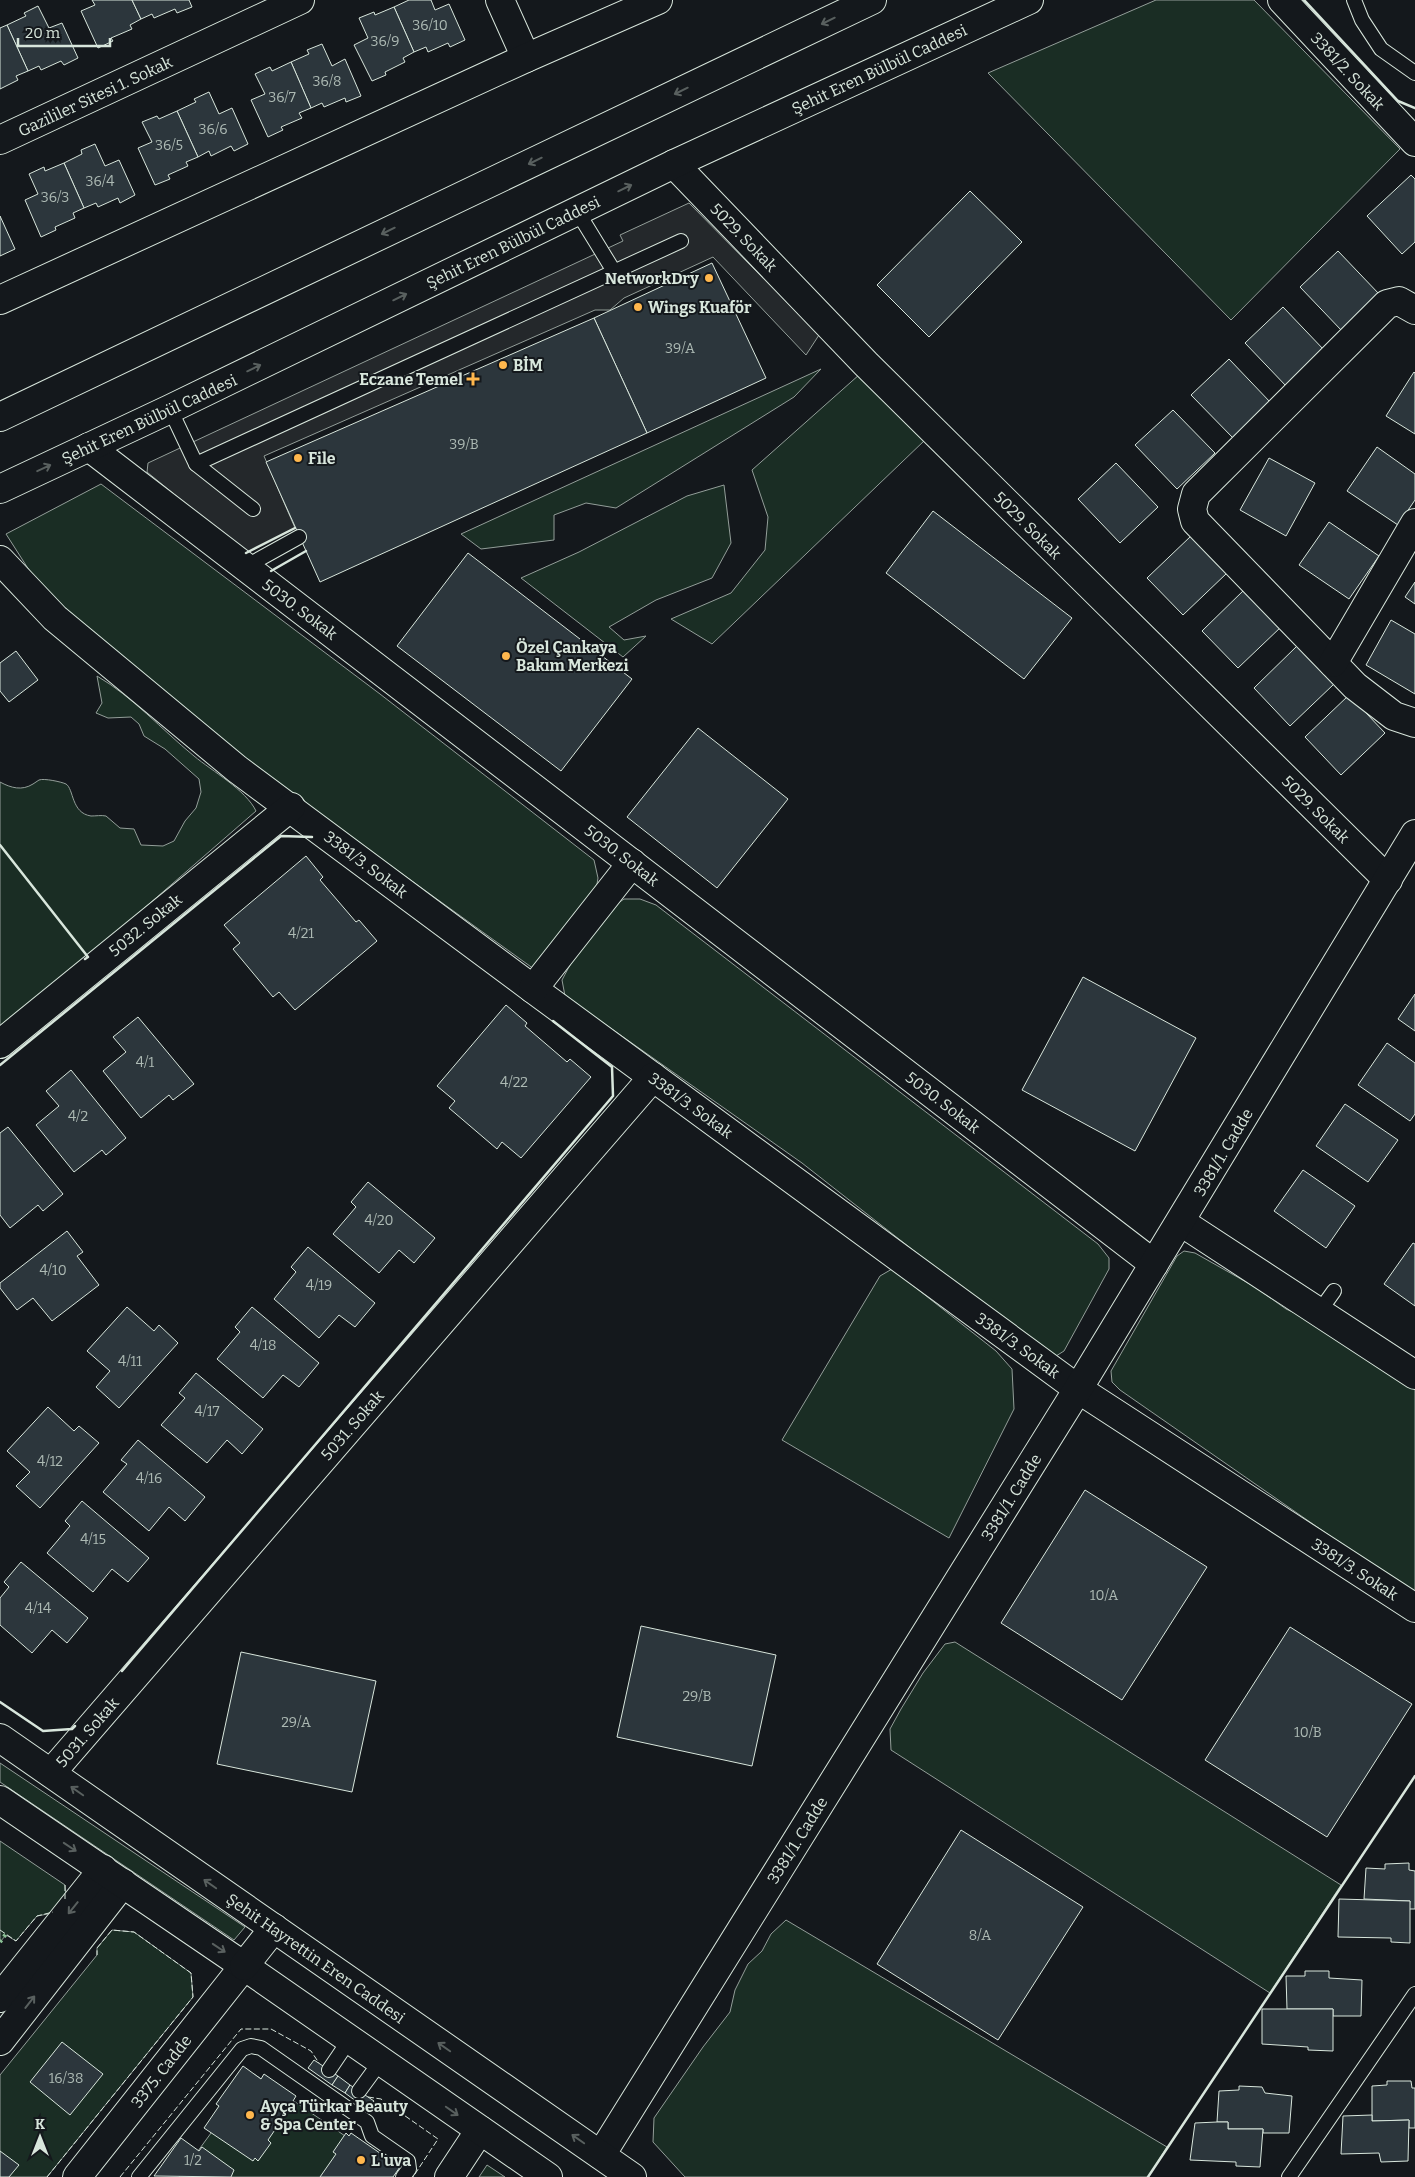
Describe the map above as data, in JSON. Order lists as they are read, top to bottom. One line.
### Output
{"streets":{"street":["Şehit Eren Bülbül Caddesi","3381/2. Sokak","Gazililer Sitesi 1. Sokak","5029. Sokak","5030. Sokak","3381/3. Sokak","5032. Sokak","3381/1. Cadde","5031. Sokak","Şehit Hayrettin Eren Caddesi","3375. Cadde"]},"crossings":[["Şehit Eren Bülbül Caddesi","5029. Sokak"],["Şehit Eren Bülbül Caddesi","5030. Sokak"],["5029. Sokak","3381/1. Cadde"],["5030. Sokak","3381/1. Cadde"],["3381/3. Sokak","5032. Sokak"],["3381/3. Sokak","3381/1. Cadde"],["3381/3. Sokak","5031. Sokak"],["3381/1. Cadde","Şehit Hayrettin Eren Caddesi"],["5031. Sokak","Şehit Hayrettin Eren Caddesi"],["Şehit Hayrettin Eren Caddesi","3375. Cadde"]],"places":{"other":["NetworkDry","Wings Kuaför","BİM","File","Özel Çankaya Bakım Merkezi","Ayça Türkar Beauty & Spa Center","L'uva"],"health":["Eczane Temel"]},"house_numbers":["36/10","36/9","36/8","36/7","36/6","36/5","36/4","36/3","39/A","39/B","4/21","4/1","4/22","4/2","4/20","4/10","4/19","4/18","4/11","4/17","4/12","4/16","4/15","10/A","4/14","29/B","29/A","10/B","8/A","16/38","1/2"],"scale_bar":"20 m","north":"top"}
